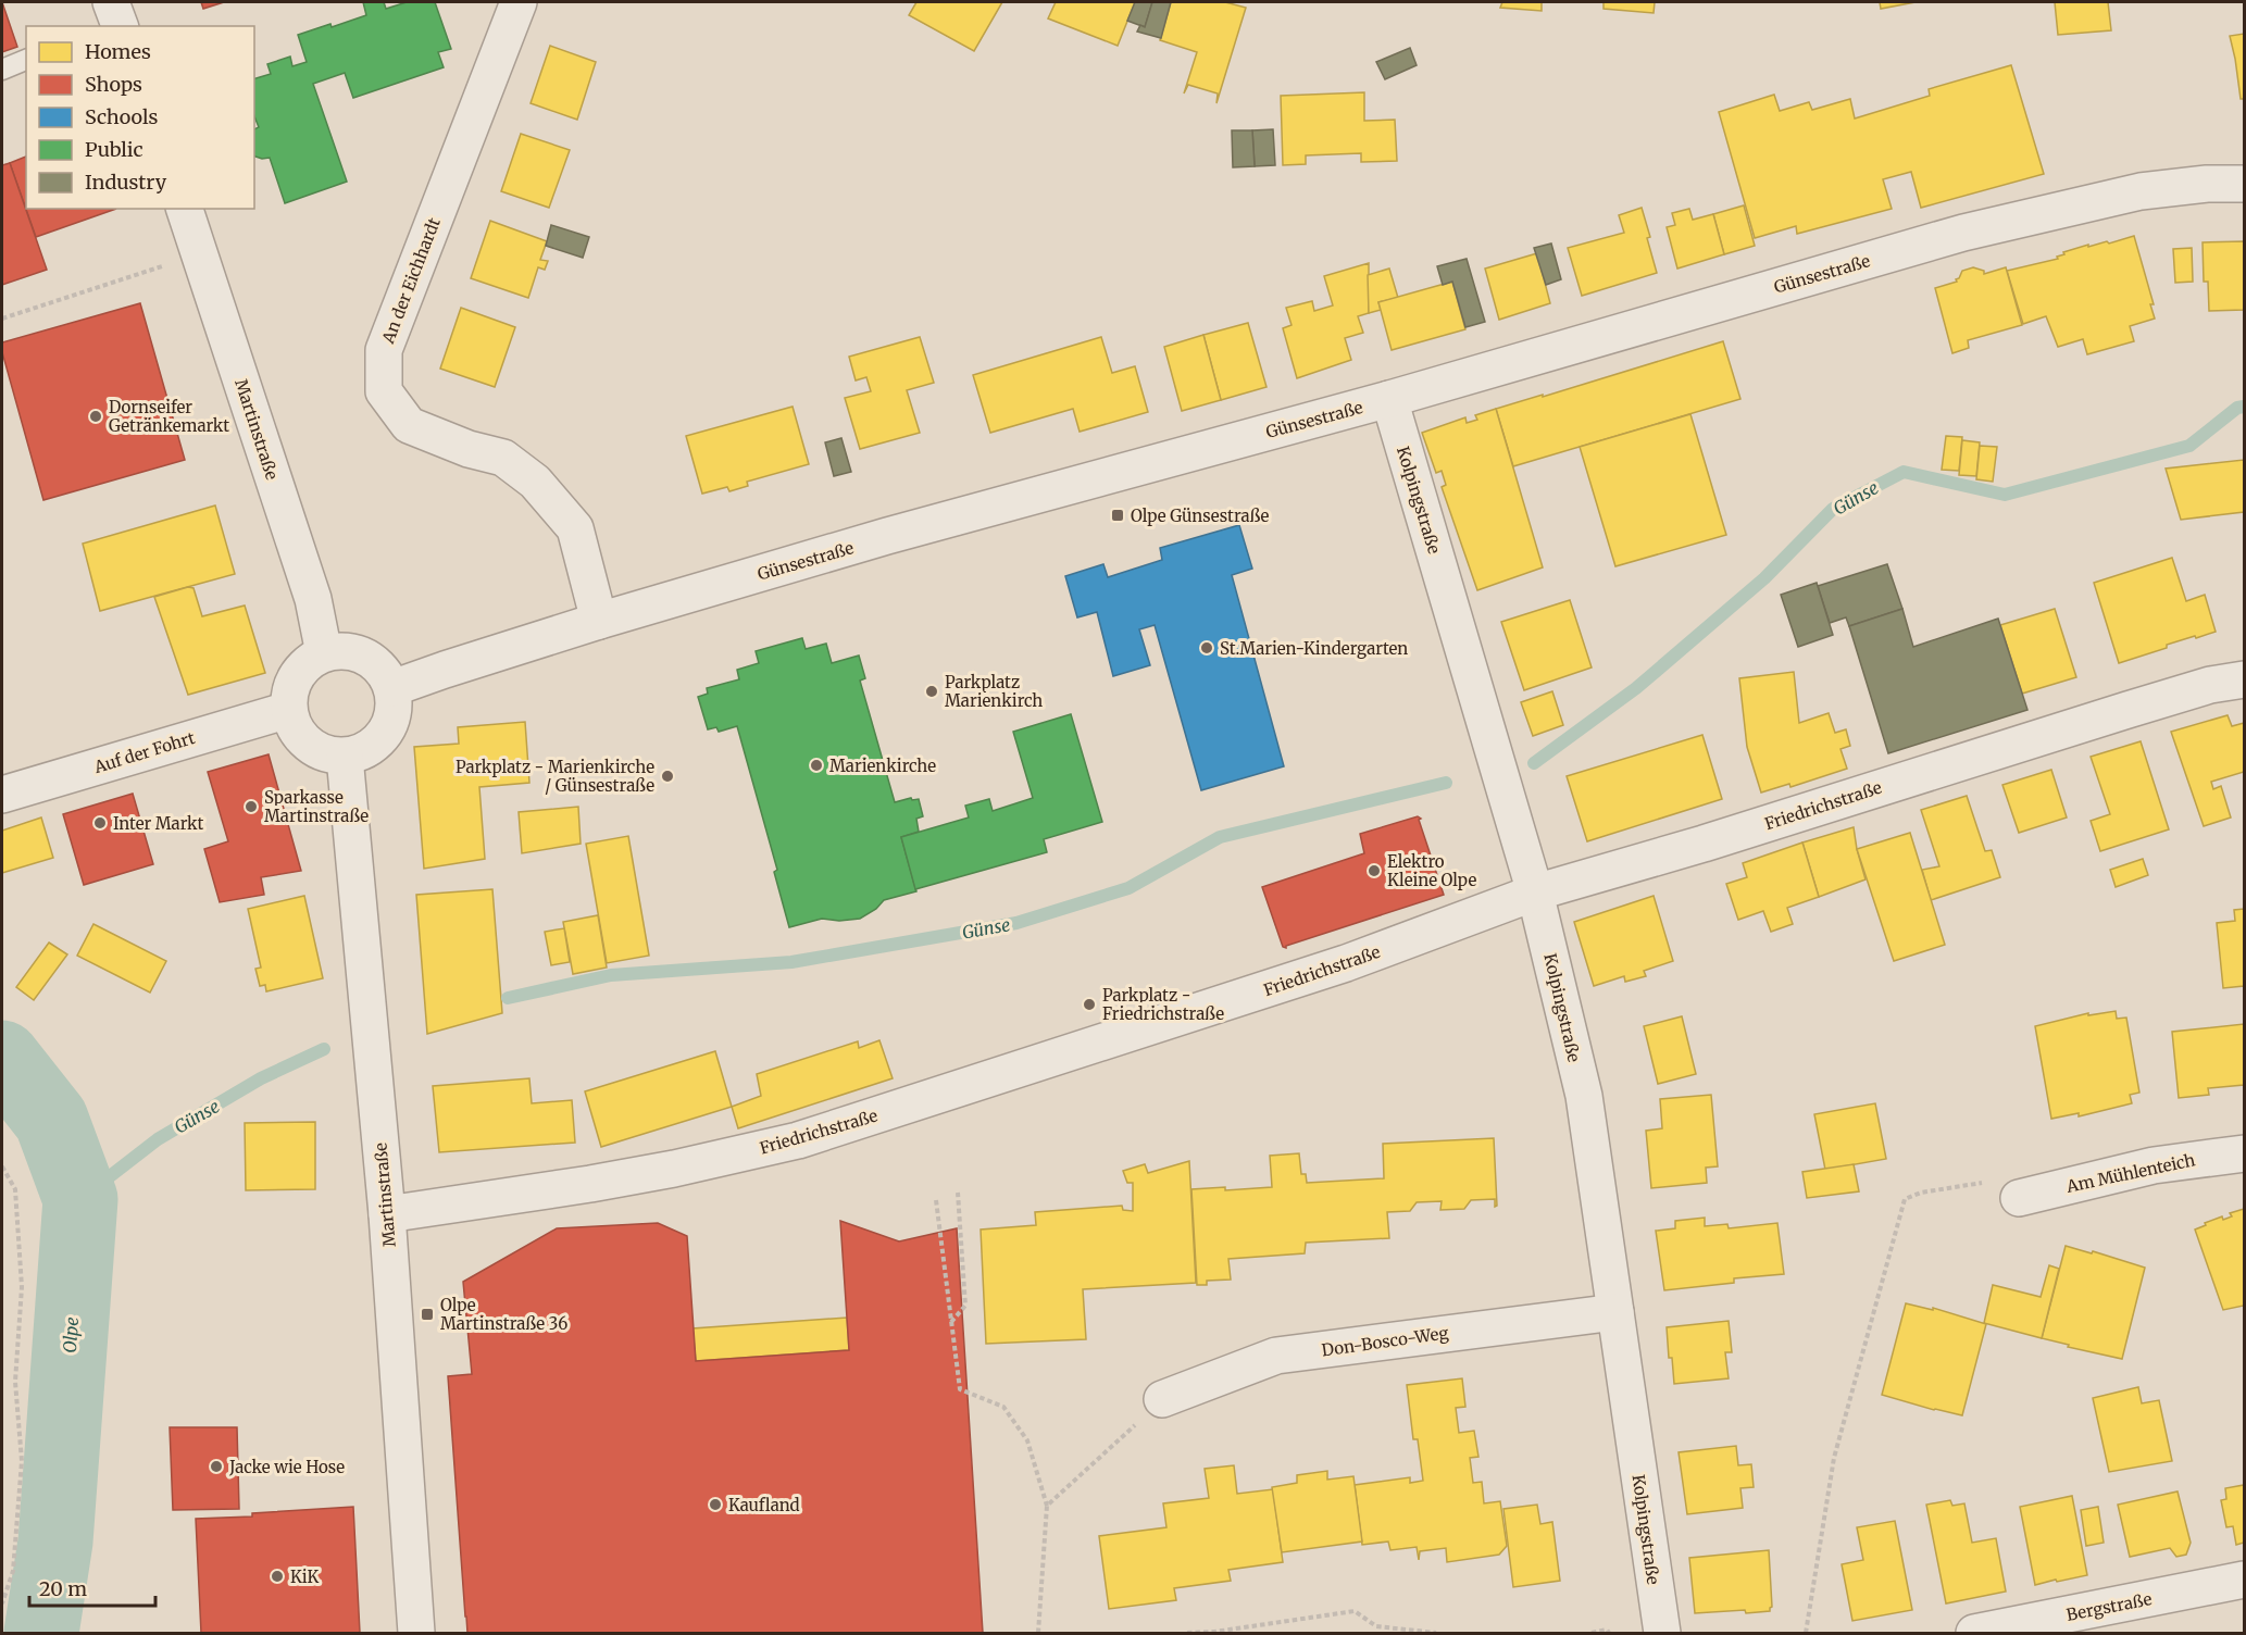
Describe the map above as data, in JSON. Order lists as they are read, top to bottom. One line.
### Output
{"streets":{"street":["Günsestraße","An der Eichhardt","Martinstraße","Kolpingstraße","Auf der Fohrt","Friedrichstraße","Am Mühlenteich","Don-Bosco-Weg","Bergstraße"]},"crossings":[["Günsestraße","An der Eichhardt"],["Günsestraße","Martinstraße"],["Günsestraße","Kolpingstraße"],["Günsestraße","Auf der Fohrt"],["Martinstraße","Auf der Fohrt"],["Martinstraße","Friedrichstraße"],["Kolpingstraße","Friedrichstraße"],["Kolpingstraße","Don-Bosco-Weg"]],"water":["Günse","Olpe"],"places":{"other":["Dornseifer Getränkemarkt","St.Marien-Kindergarten","Parkplatz Marienkirch","Marienkirche","Parkplatz - Marienkirche / Günsestraße","Sparkasse Martinstraße","Inter Markt","Elektro Kleine Olpe","Parkplatz - Friedrichstraße","Jacke wie Hose","Kaufland","KiK"],"transit":["Olpe Günsestraße","Olpe Martinstraße 36"]},"legend":["Homes","Shops","Schools","Public","Industry"],"scale_bar":"20 m"}
